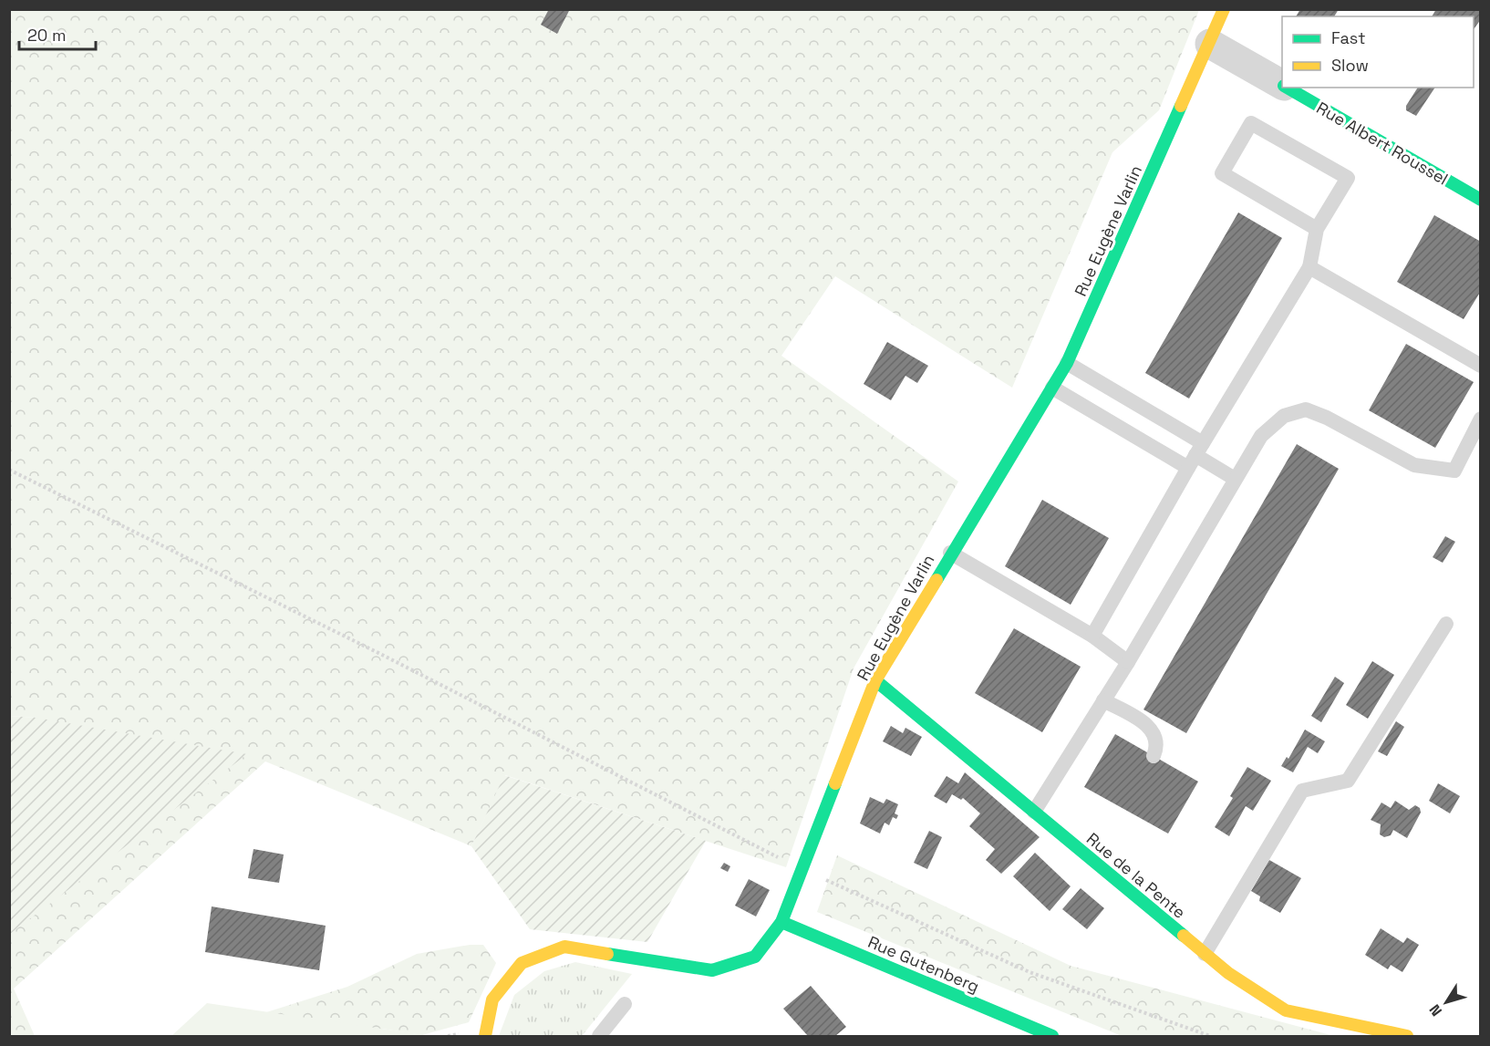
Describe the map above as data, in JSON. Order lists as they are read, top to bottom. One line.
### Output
{"streets":{"street":["Rue Albert Roussel","Rue Eugène Varlin","Rue de la Pente","Rue Gutenberg"]},"crossings":[["Rue Albert Roussel","Rue Eugène Varlin"],["Rue Eugène Varlin","Rue de la Pente"],["Rue Eugène Varlin","Rue Gutenberg"]],"legend":["Fast","Slow"],"scale_bar":"20 m","north":"bottom left"}
